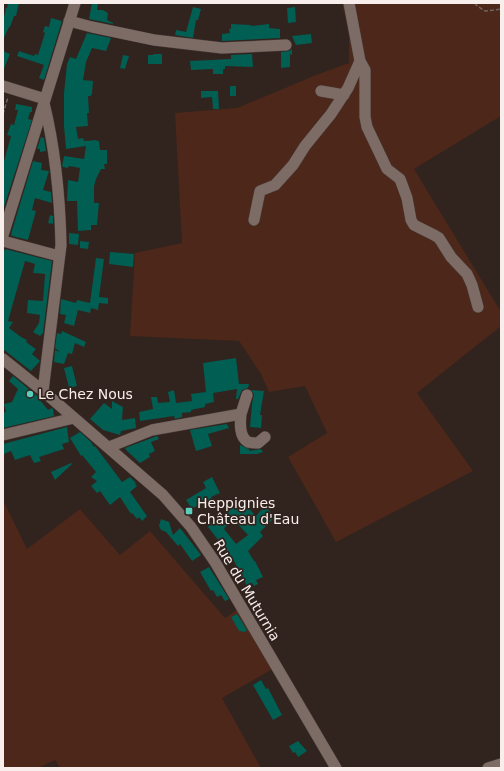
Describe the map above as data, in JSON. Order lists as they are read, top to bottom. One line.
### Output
{"streets":{"street":["Rue du Muturnia"]},"places":{"other":["Le Chez Nous"],"transit":["Heppignies Château d'Eau"]}}
